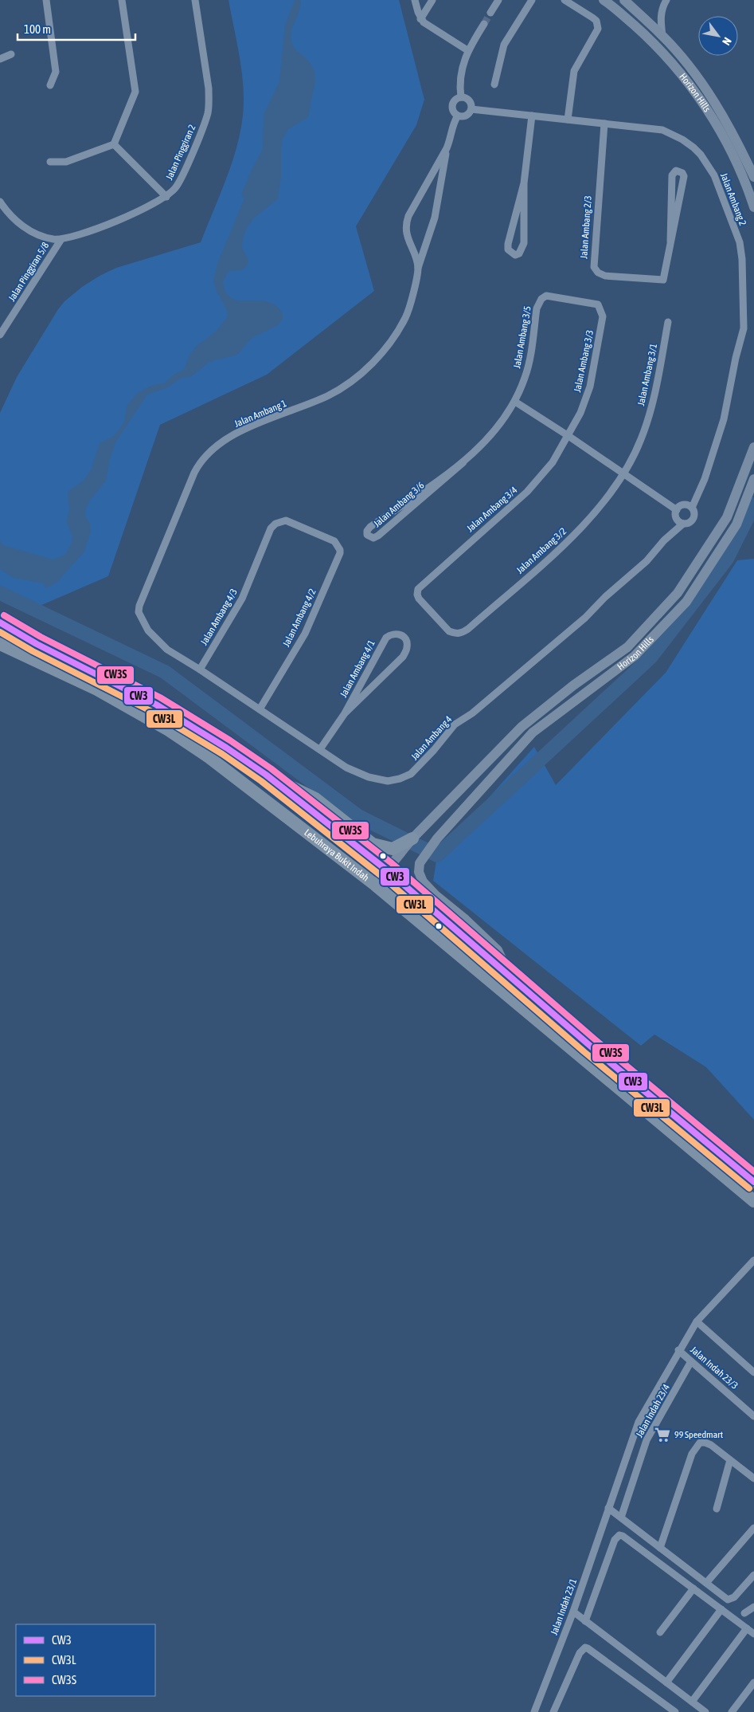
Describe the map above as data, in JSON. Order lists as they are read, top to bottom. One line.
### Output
{"streets":{"highway":["Lebuhraya Bukit Indah"],"street":["Horizon Hills","Jalan Pinggiran 2","Jalan Ambang 2","Jalan Ambang 2/3","Jalan Pinggiran 5/8","Jalan Ambang 3/5","Jalan Ambang 3/3","Jalan Ambang 3/1","Jalan Ambang 1","Jalan Ambang 3/6","Jalan Ambang 3/4","Jalan Ambang 3/2","Jalan Ambang 4/3","Jalan Ambang 4/2","Jalan Ambang 4/1","Jalan Ambang 4","Jalan Indah 23/3","Jalan Indah 23/4","Jalan Indah 23/1"]},"crossings":[["Horizon Hills","Lebuhraya Bukit Indah"],["Jalan Pinggiran 2","Jalan Pinggiran 5/8"],["Jalan Ambang 2","Jalan Ambang 2/3"],["Jalan Ambang 2","Jalan Ambang 1"],["Jalan Ambang 2","Jalan Ambang 4"],["Jalan Ambang 3/5","Jalan Ambang 3/3"],["Jalan Ambang 3/5","Jalan Ambang 3/6"],["Jalan Ambang 3/3","Jalan Ambang 3/4"],["Jalan Ambang 3/1","Jalan Ambang 3/2"],["Jalan Ambang 1","Jalan Ambang 4"],["Jalan Ambang 3/4","Jalan Ambang 3/2"],["Jalan Ambang 4/3","Jalan Ambang 4/2"],["Jalan Ambang 4/3","Jalan Ambang 4"],["Jalan Ambang 4/2","Jalan Ambang 4"],["Jalan Ambang 4/1","Jalan Ambang 4"],["Jalan Indah 23/3","Jalan Indah 23/4"],["Jalan Indah 23/3","Jalan Indah 23/1"]],"places":{"supermarket":["99 Speedmart"]},"lines":["transit line CW3S","transit line CW3","transit line CW3L"],"legend":["CW3","CW3L","CW3S"],"scale_bar":"100 m","north":"bottom right"}
